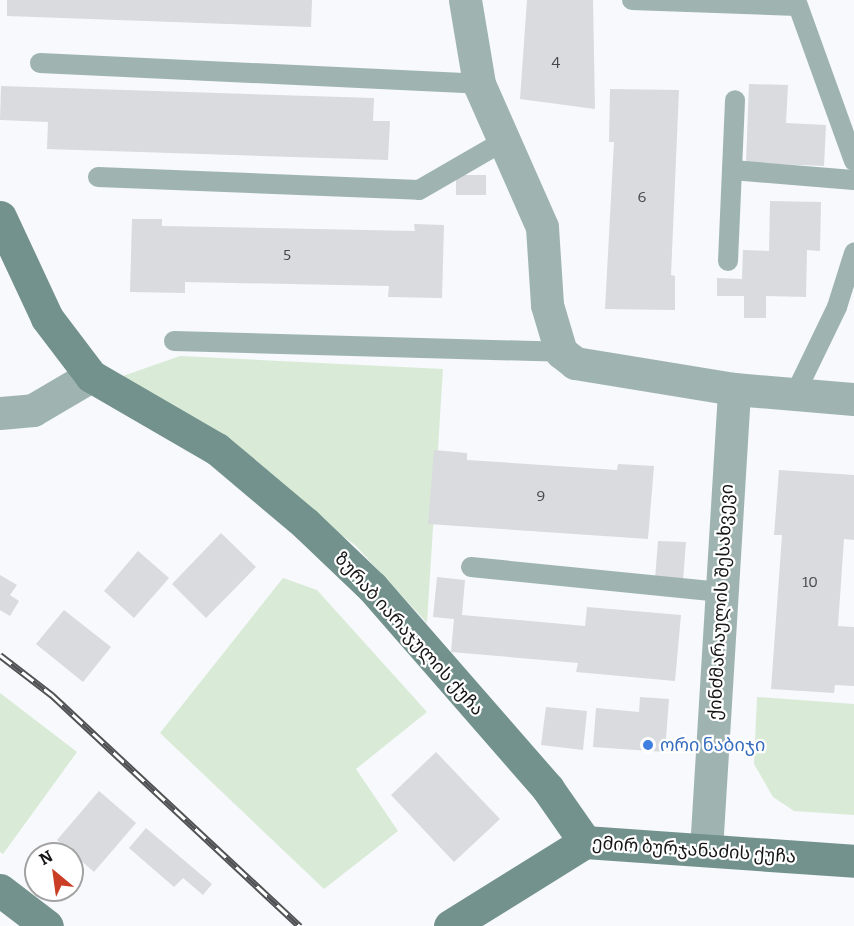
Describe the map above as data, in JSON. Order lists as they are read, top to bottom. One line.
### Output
{"streets":{"main road":["ზურაბ იარაჯულის ქუჩა","ემირ ბურჯანაძის ქუჩა"],"street":["ქინძმარაულის შესახვევი"]},"crossings":[["ქინძმარაულის შესახვევი","ემირ ბურჯანაძის ქუჩა"],["ზურაბ იარაჯულის ქუჩა","ემირ ბურჯანაძის ქუჩა"]],"places":["ორი ნაბიჯი"],"house_numbers":["4","6","5","9","10"],"north":"top left"}
